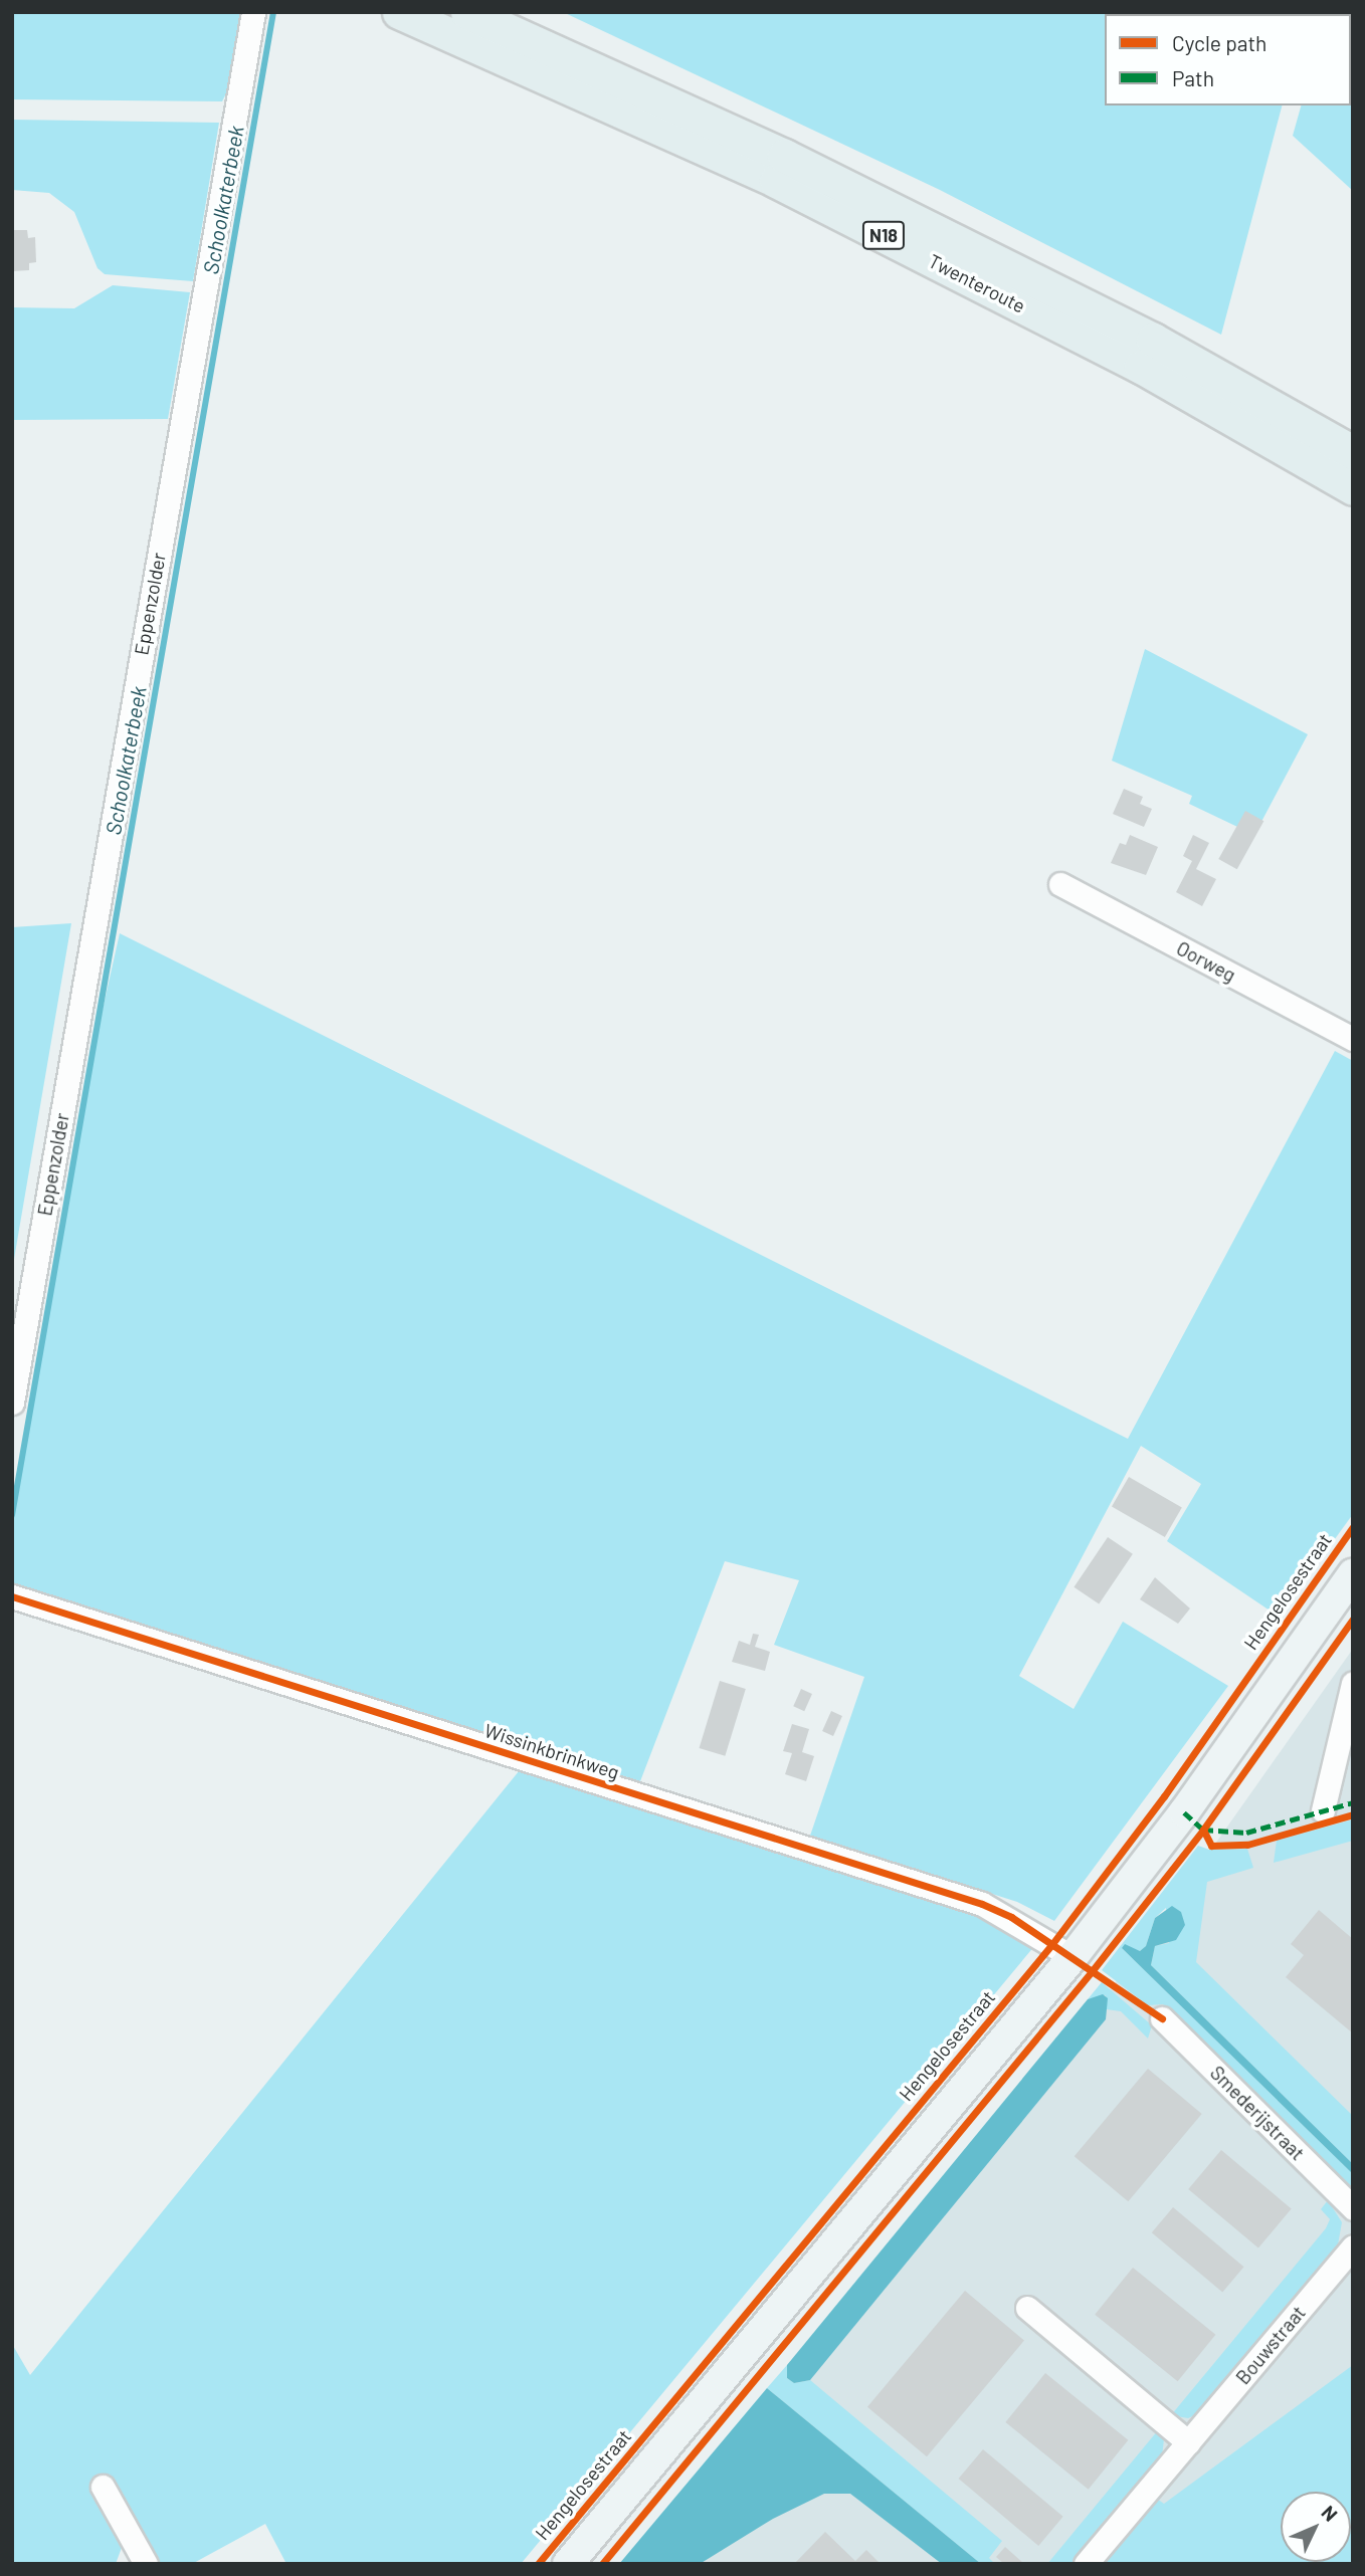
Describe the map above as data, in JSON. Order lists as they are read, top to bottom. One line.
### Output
{"streets":{"highway":["N18","Twenteroute"],"main road":["Hengelosestraat"],"street":["Eppenzolder","Oorweg","Wissinkbrinkweg","Smederijstraat","Bouwstraat"]},"crossings":[["Hengelosestraat","Wissinkbrinkweg"]],"water":["Schoolkaterbeek"],"legend":["Cycle path","Path"],"north":"top right"}
